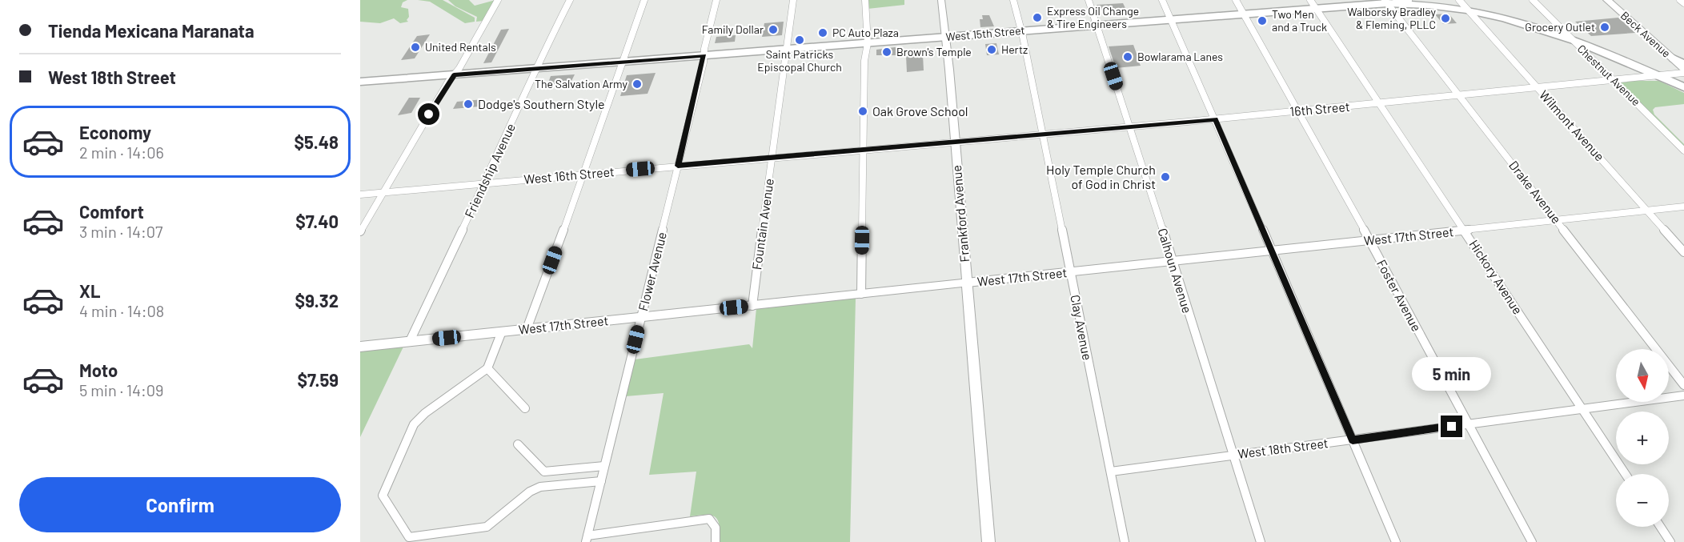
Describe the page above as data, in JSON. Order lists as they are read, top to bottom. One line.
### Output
{"streets":{"highway":["West 15th Street"],"main road":["Beck Avenue","Frankford Avenue","West 17th Street"],"street":["Chestnut Avenue","16th Street","Wilmont Avenue","Friendship Avenue","West 16th Street","Drake Avenue","Fountain Avenue","Calhoun Avenue","Flower Avenue","Hickory Avenue","Foster Avenue","Clay Avenue","West 18th Street"]},"crossings":[["West 15th Street","Friendship Avenue"],["West 15th Street","Drake Avenue"],["West 15th Street","Frankford Avenue"],["West 15th Street","Fountain Avenue"],["West 15th Street","Calhoun Avenue"],["West 15th Street","Flower Avenue"],["West 15th Street","Hickory Avenue"],["West 15th Street","Foster Avenue"],["West 15th Street","Clay Avenue"],["Chestnut Avenue","16th Street"],["16th Street","Wilmont Avenue"],["16th Street","West 16th Street"],["16th Street","Drake Avenue"],["16th Street","Frankford Avenue"],["16th Street","Calhoun Avenue"],["16th Street","Hickory Avenue"],["16th Street","Foster Avenue"],["16th Street","Clay Avenue"],["Wilmont Avenue","West 17th Street"],["Friendship Avenue","West 16th Street"],["Friendship Avenue","West 17th Street"],["West 16th Street","Frankford Avenue"],["West 16th Street","Fountain Avenue"],["West 16th Street","Flower Avenue"],["Drake Avenue","West 17th Street"],["Frankford Avenue","West 17th Street"],["Fountain Avenue","West 17th Street"],["West 17th Street","Calhoun Avenue"],["West 17th Street","Flower Avenue"],["West 17th Street","Hickory Avenue"],["West 17th Street","Foster Avenue"],["West 17th Street","Clay Avenue"],["Calhoun Avenue","West 18th Street"],["Hickory Avenue","West 18th Street"],["Foster Avenue","West 18th Street"],["Clay Avenue","West 18th Street"]],"places":["Express Oil Change & Tire Engineers","Walborsky Bradley & Fleming, PLLC","Two Men and a Truck","Grocery Outlet","Family Dollar","PC Auto Plaza","Saint Patricks Episcopal Church","United Rentals","Hertz","Brown's Temple","Bowlarama Lanes","The Salvation Army","Dodge's Southern Style","Oak Grove School","Holy Temple Church of God in Christ"],"north":"bottom","page":{"banner":["Tienda Mexicana Maranata","West 18th Street"],"list":[{"name":"Economy","note":"2 min · 14:06","value":"$5.48"},{"name":"Comfort","note":"3 min · 14:07","value":"$7.40"},{"name":"XL","note":"4 min · 14:08","value":"$9.32"},{"name":"Moto","note":"5 min · 14:09","value":"$7.59"}],"map_buttons":["+","−"],"bubble":"5 min","buttons":"Confirm"}}
